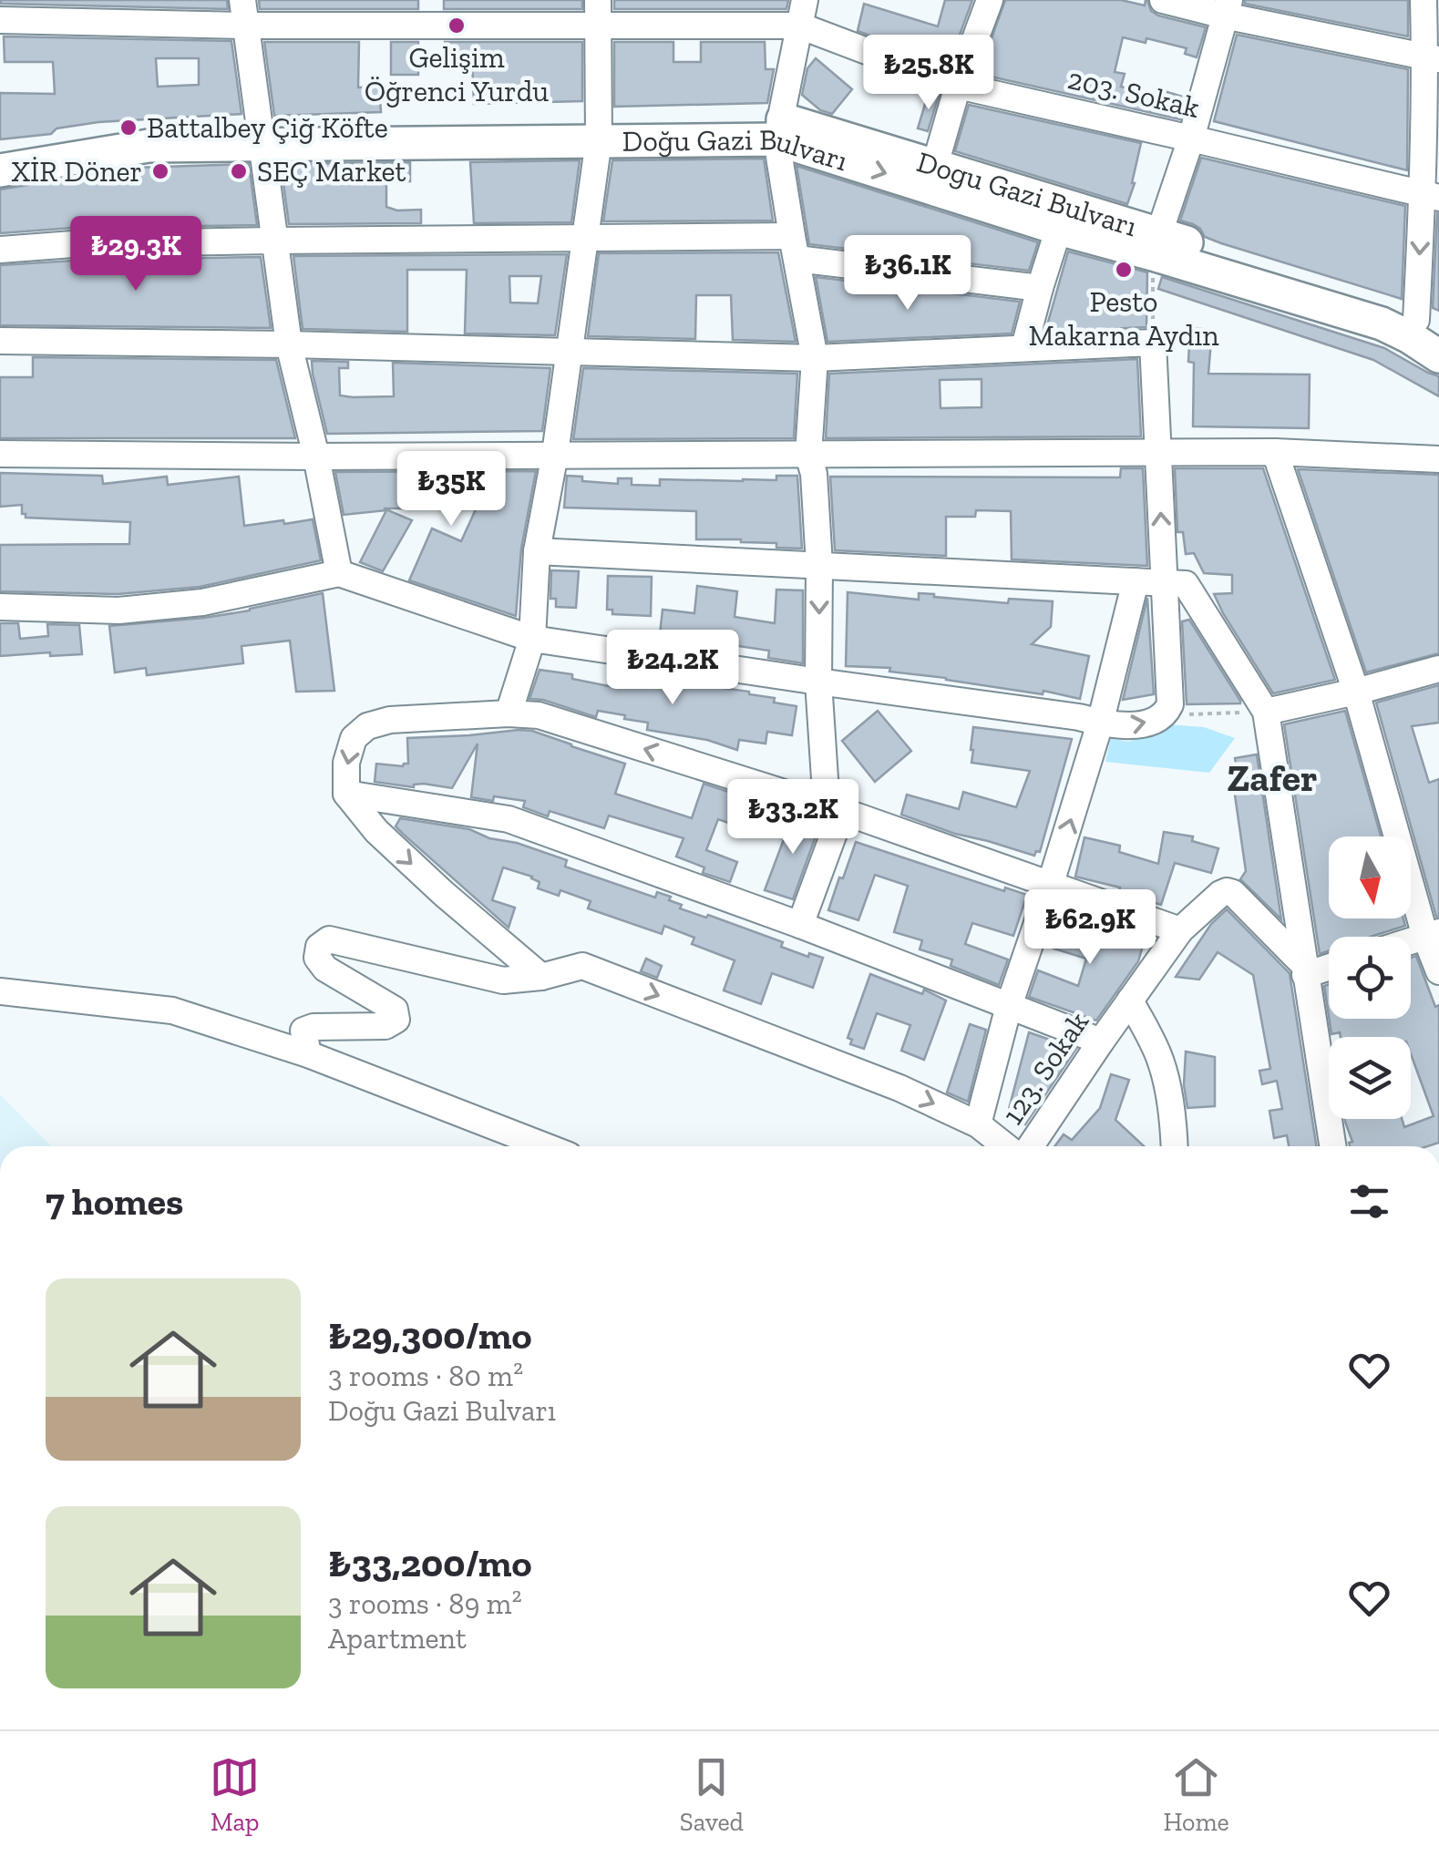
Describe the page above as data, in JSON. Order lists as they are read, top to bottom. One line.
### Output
{"streets":{"main road":["Doğu Gazi Bulvarı","Dogu Gazi Bulvarı"],"street":["203. Sokak","123. Sokak"]},"crossings":[["Doğu Gazi Bulvarı","Dogu Gazi Bulvarı"]],"districts":["Zafer"],"places":["Gelişim Öğrenci Yurdu","Battalbey Çiğ Köfte","XİR Döner","SEÇ Market","Pesto Makarna Aydın"],"north":"bottom","page":{"price":["₺25.8K","₺29.3K","₺36.1K","₺35K","₺24.2K","₺33.2K","₺62.9K"],"heading":"7 homes","list":[{"name":"₺29,300/mo","note":"3 rooms · 80 m² · Doğu Gazi Bulvarı"},{"name":"₺33,200/mo","note":"3 rooms · 89 m² · Apartment"}],"tabs":["Map","Saved","Home"]}}
